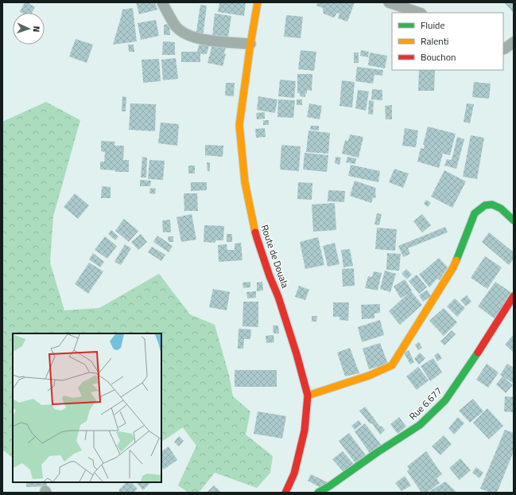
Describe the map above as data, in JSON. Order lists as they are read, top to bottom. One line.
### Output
{"streets":{"main road":["Route de Douala","Rue 6.677"]},"legend":["Fluide","Ralenti","Bouchon"],"north":"right"}
